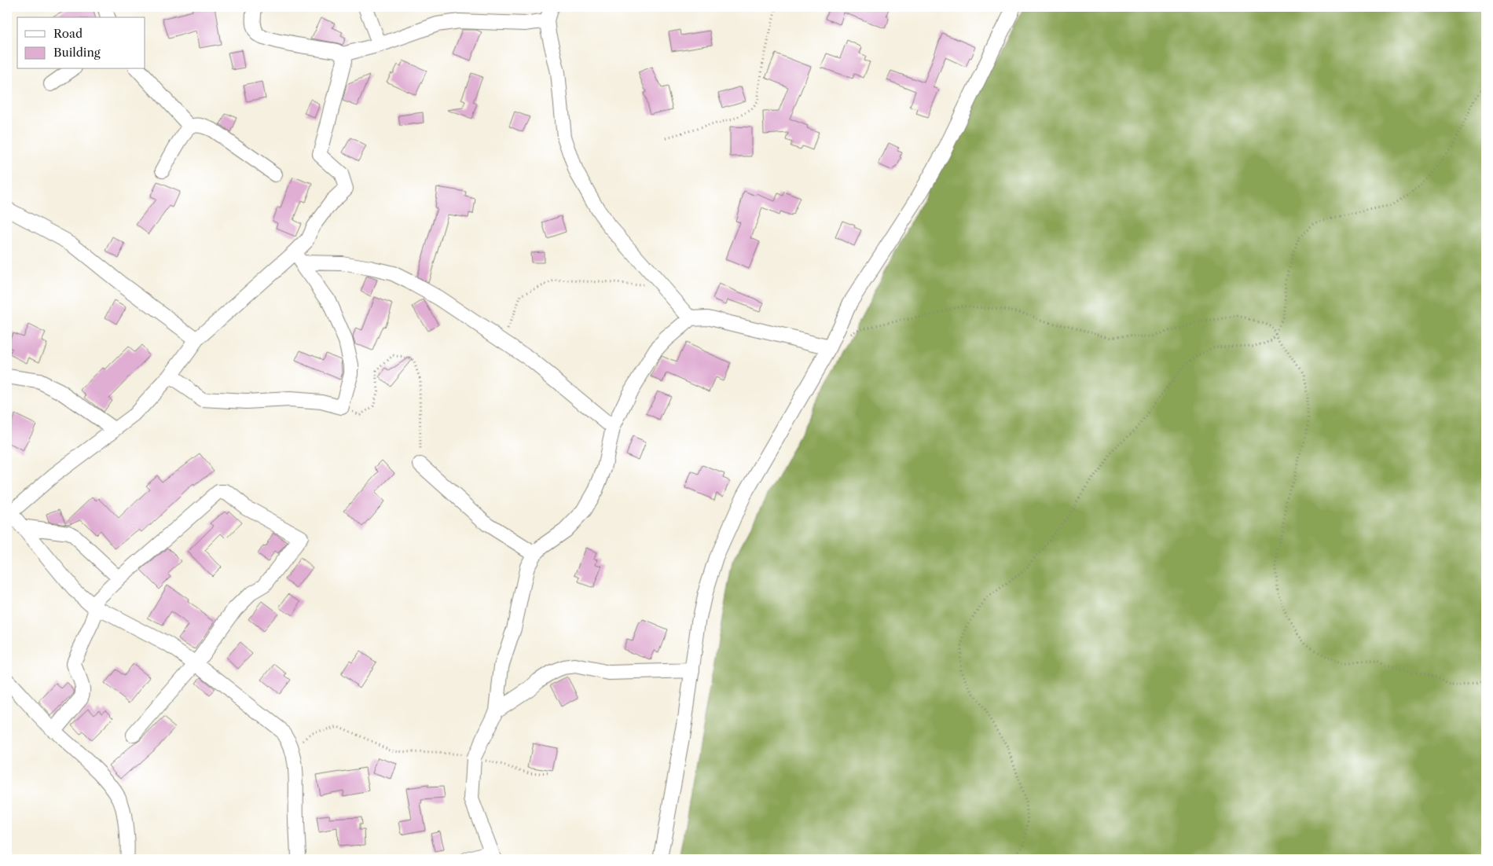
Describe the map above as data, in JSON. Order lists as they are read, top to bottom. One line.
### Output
{"legend":["Road","Building"]}
